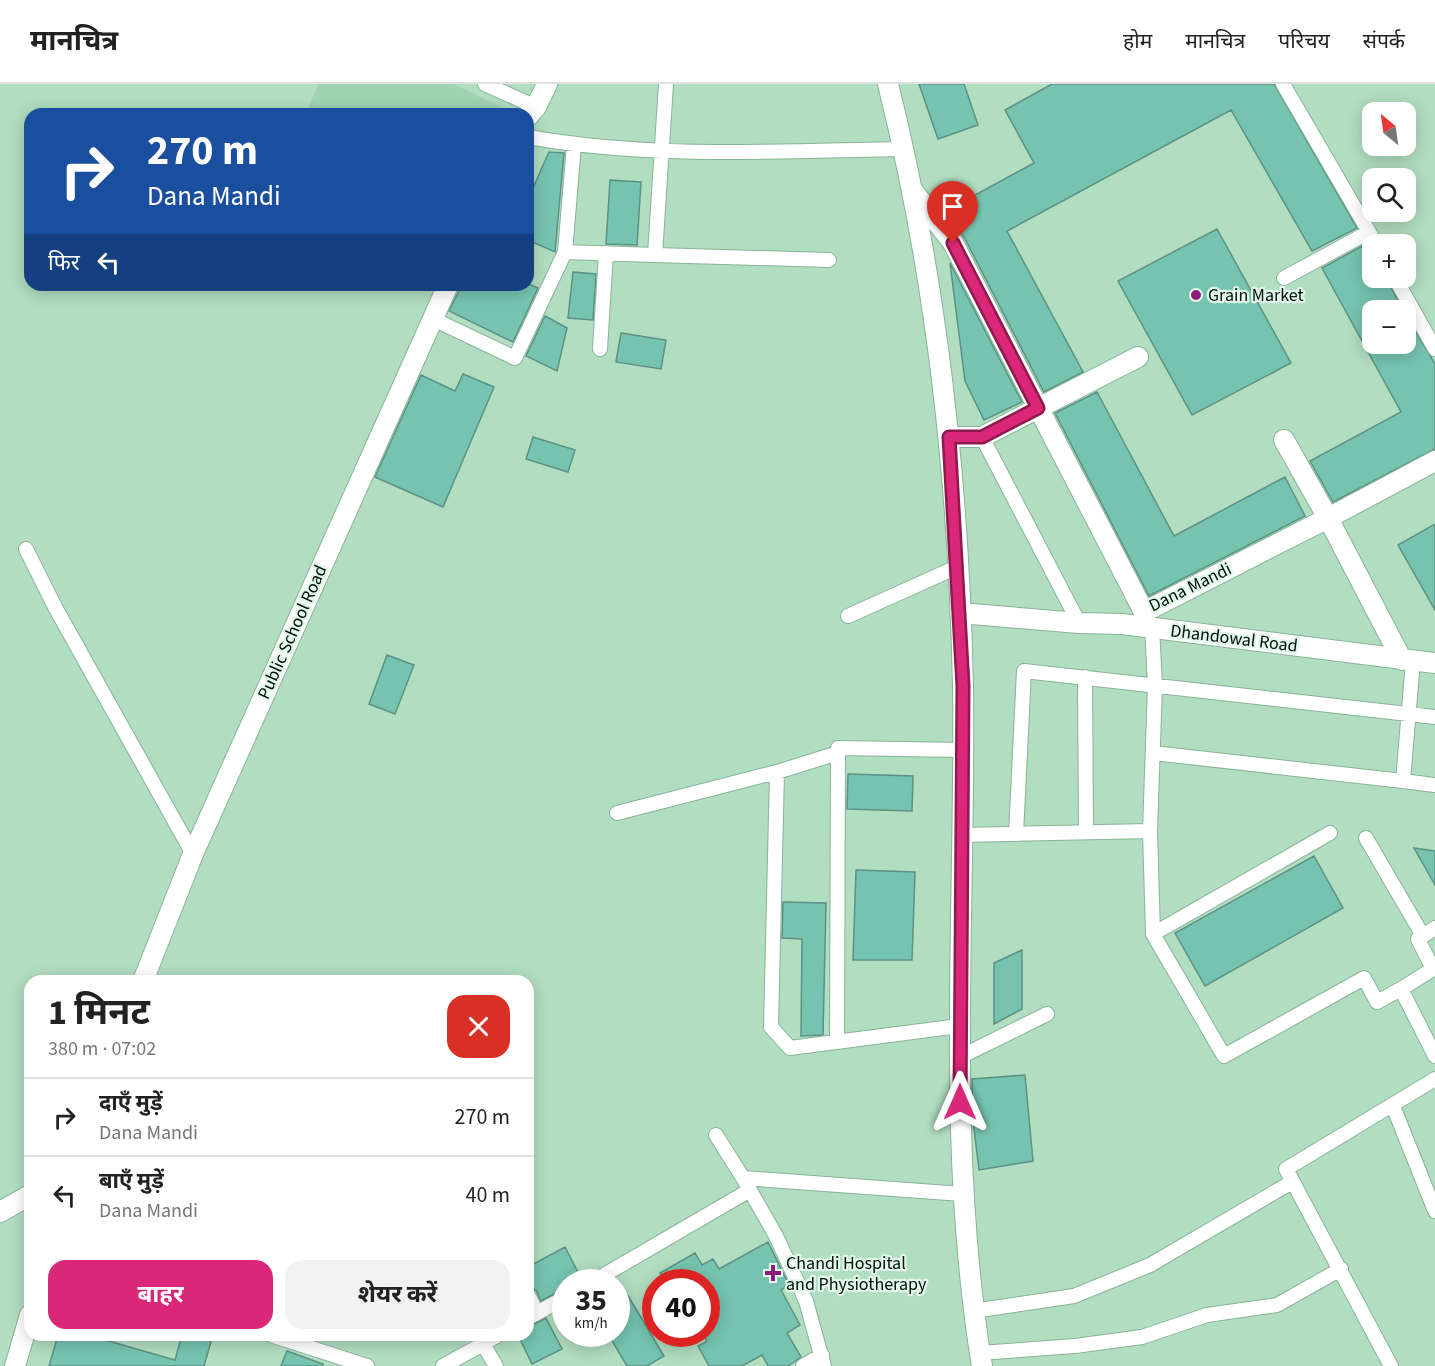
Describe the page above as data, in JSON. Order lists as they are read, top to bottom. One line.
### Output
{"streets":{"street":["Dana Mandi","Public School Road","Dhandowal Road"]},"crossings":[["Dana Mandi","Dhandowal Road"]],"places":{"other":["Grain Market"],"health":["Chandi Hospital and Physiotherapy"]},"north":"top left","page":{"header":"मानचित्र","nav":["होम","मानचित्र","परिचय","संपर्क"],"map_buttons":["+","−"],"turn":["270 m","Dana Mandi"],"then":"फिर","heading":["1 मिनट","380 m · 07:02"],"list":[{"name":"दाएँ मुड़ें","note":"Dana Mandi","value":"270 m"},{"name":"बाएँ मुड़ें","note":"Dana Mandi","value":"40 m"}],"buttons":["बाहर","शेयर करें"],"speed":"35 km/h","limit":"40"}}
